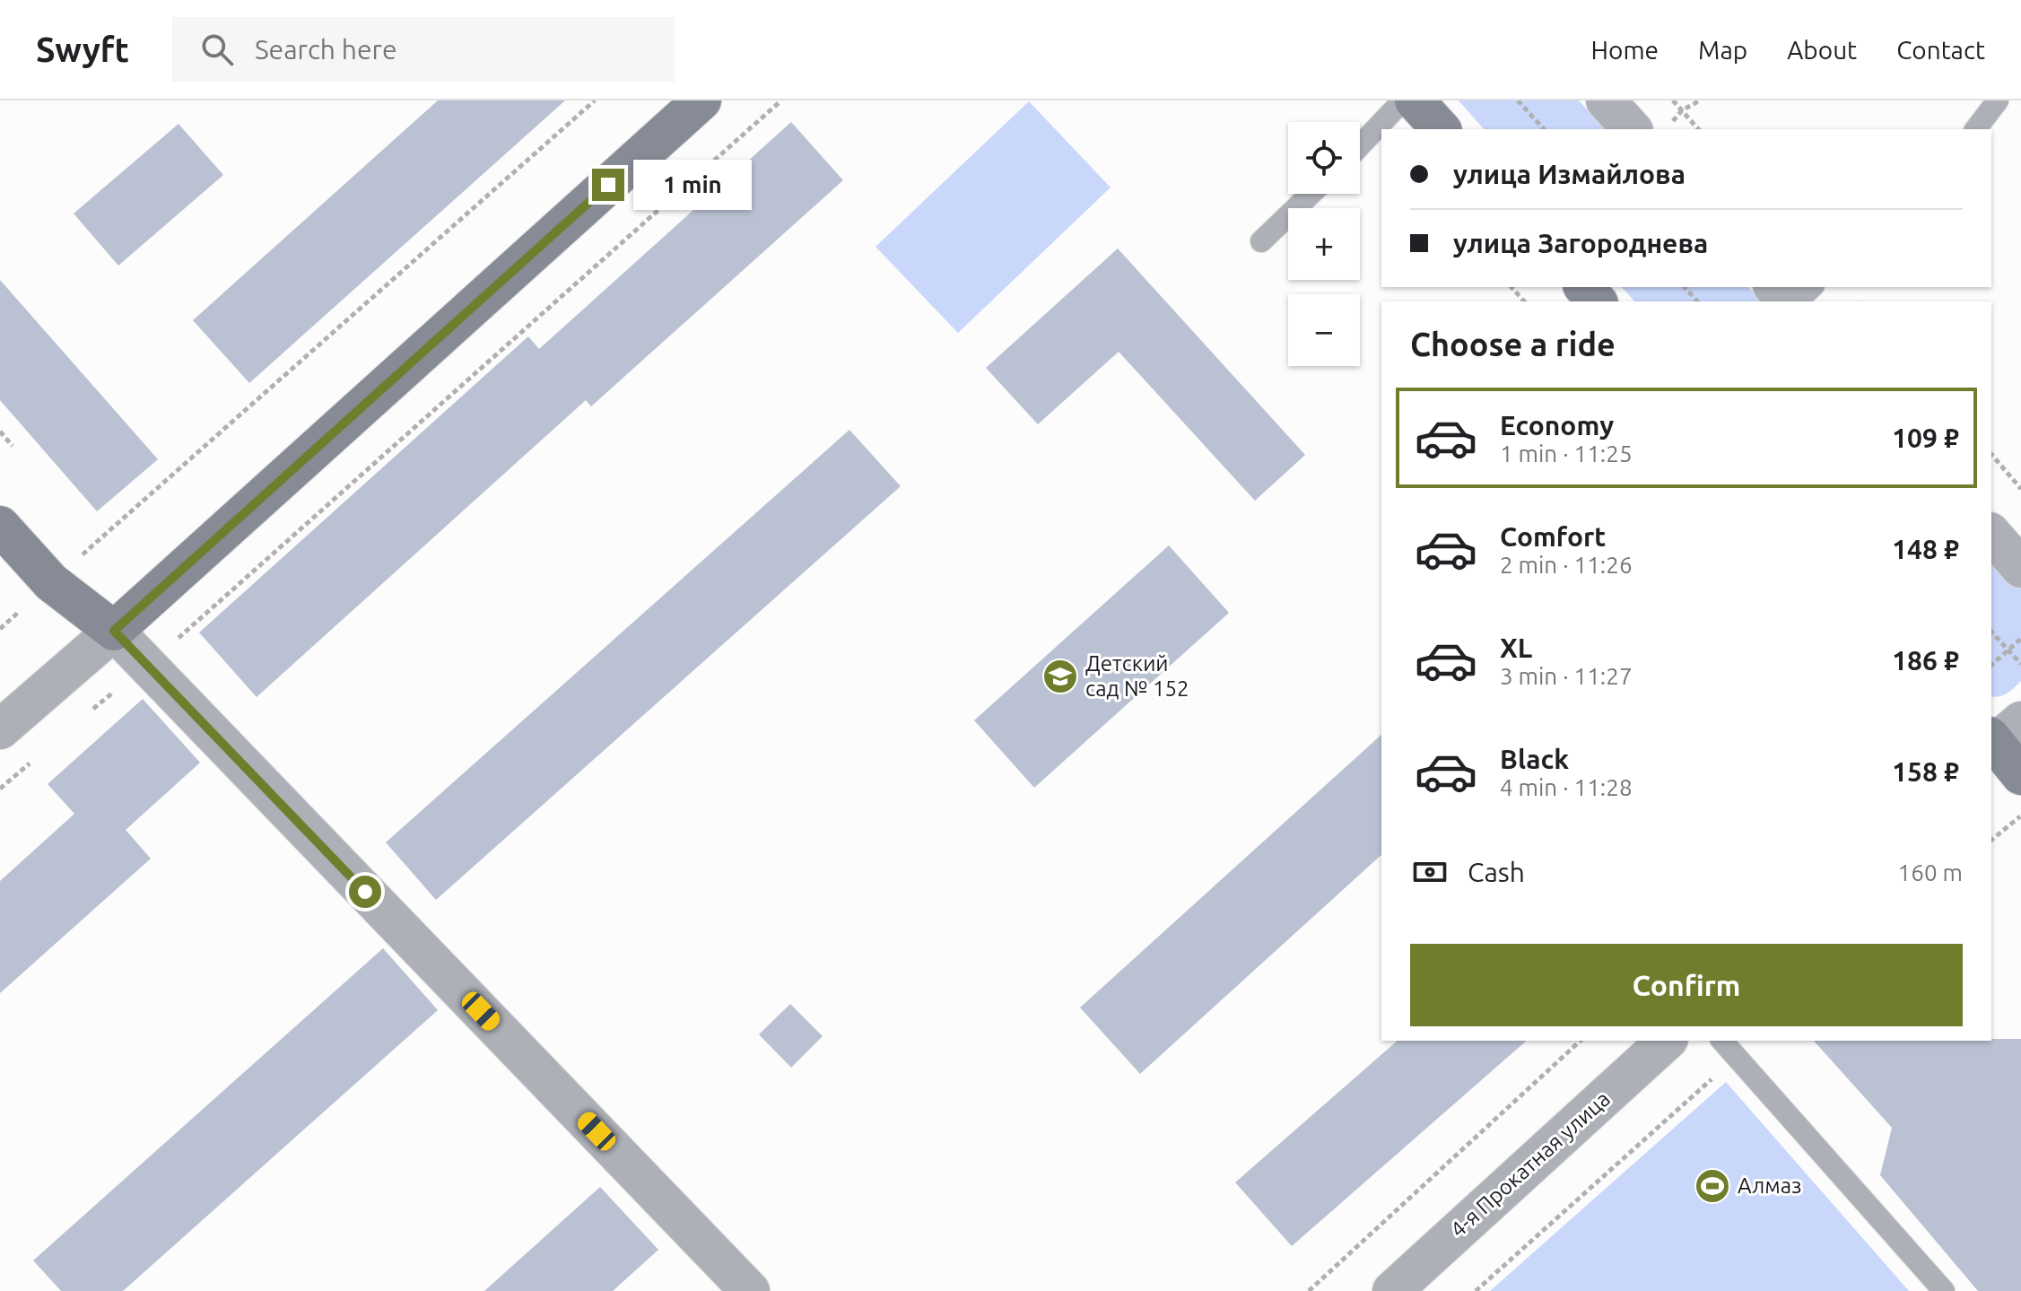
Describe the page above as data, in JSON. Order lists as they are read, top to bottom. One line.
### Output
{"streets":{"street":["4-я Прокатная улица"]},"places":{"school or university":["Детский сад № 152"],"sports":["Алмаз"]},"page":{"header":"Swyft","search":"Search here","nav":["Home","Map","About","Contact"],"map_buttons":["+","−"],"banner":["улица Измайлова","улица Загороднева"],"bubble":"1 min","heading":"Choose a ride","list":[{"name":"Economy","note":"1 min · 11:25","value":"109 ₽"},{"name":"Comfort","note":"2 min · 11:26","value":"148 ₽"},{"name":"XL","note":"3 min · 11:27","value":"186 ₽"},{"name":"Black","note":"4 min · 11:28","value":"158 ₽"}],"pay":["Cash","160 m"],"buttons":"Confirm"}}
